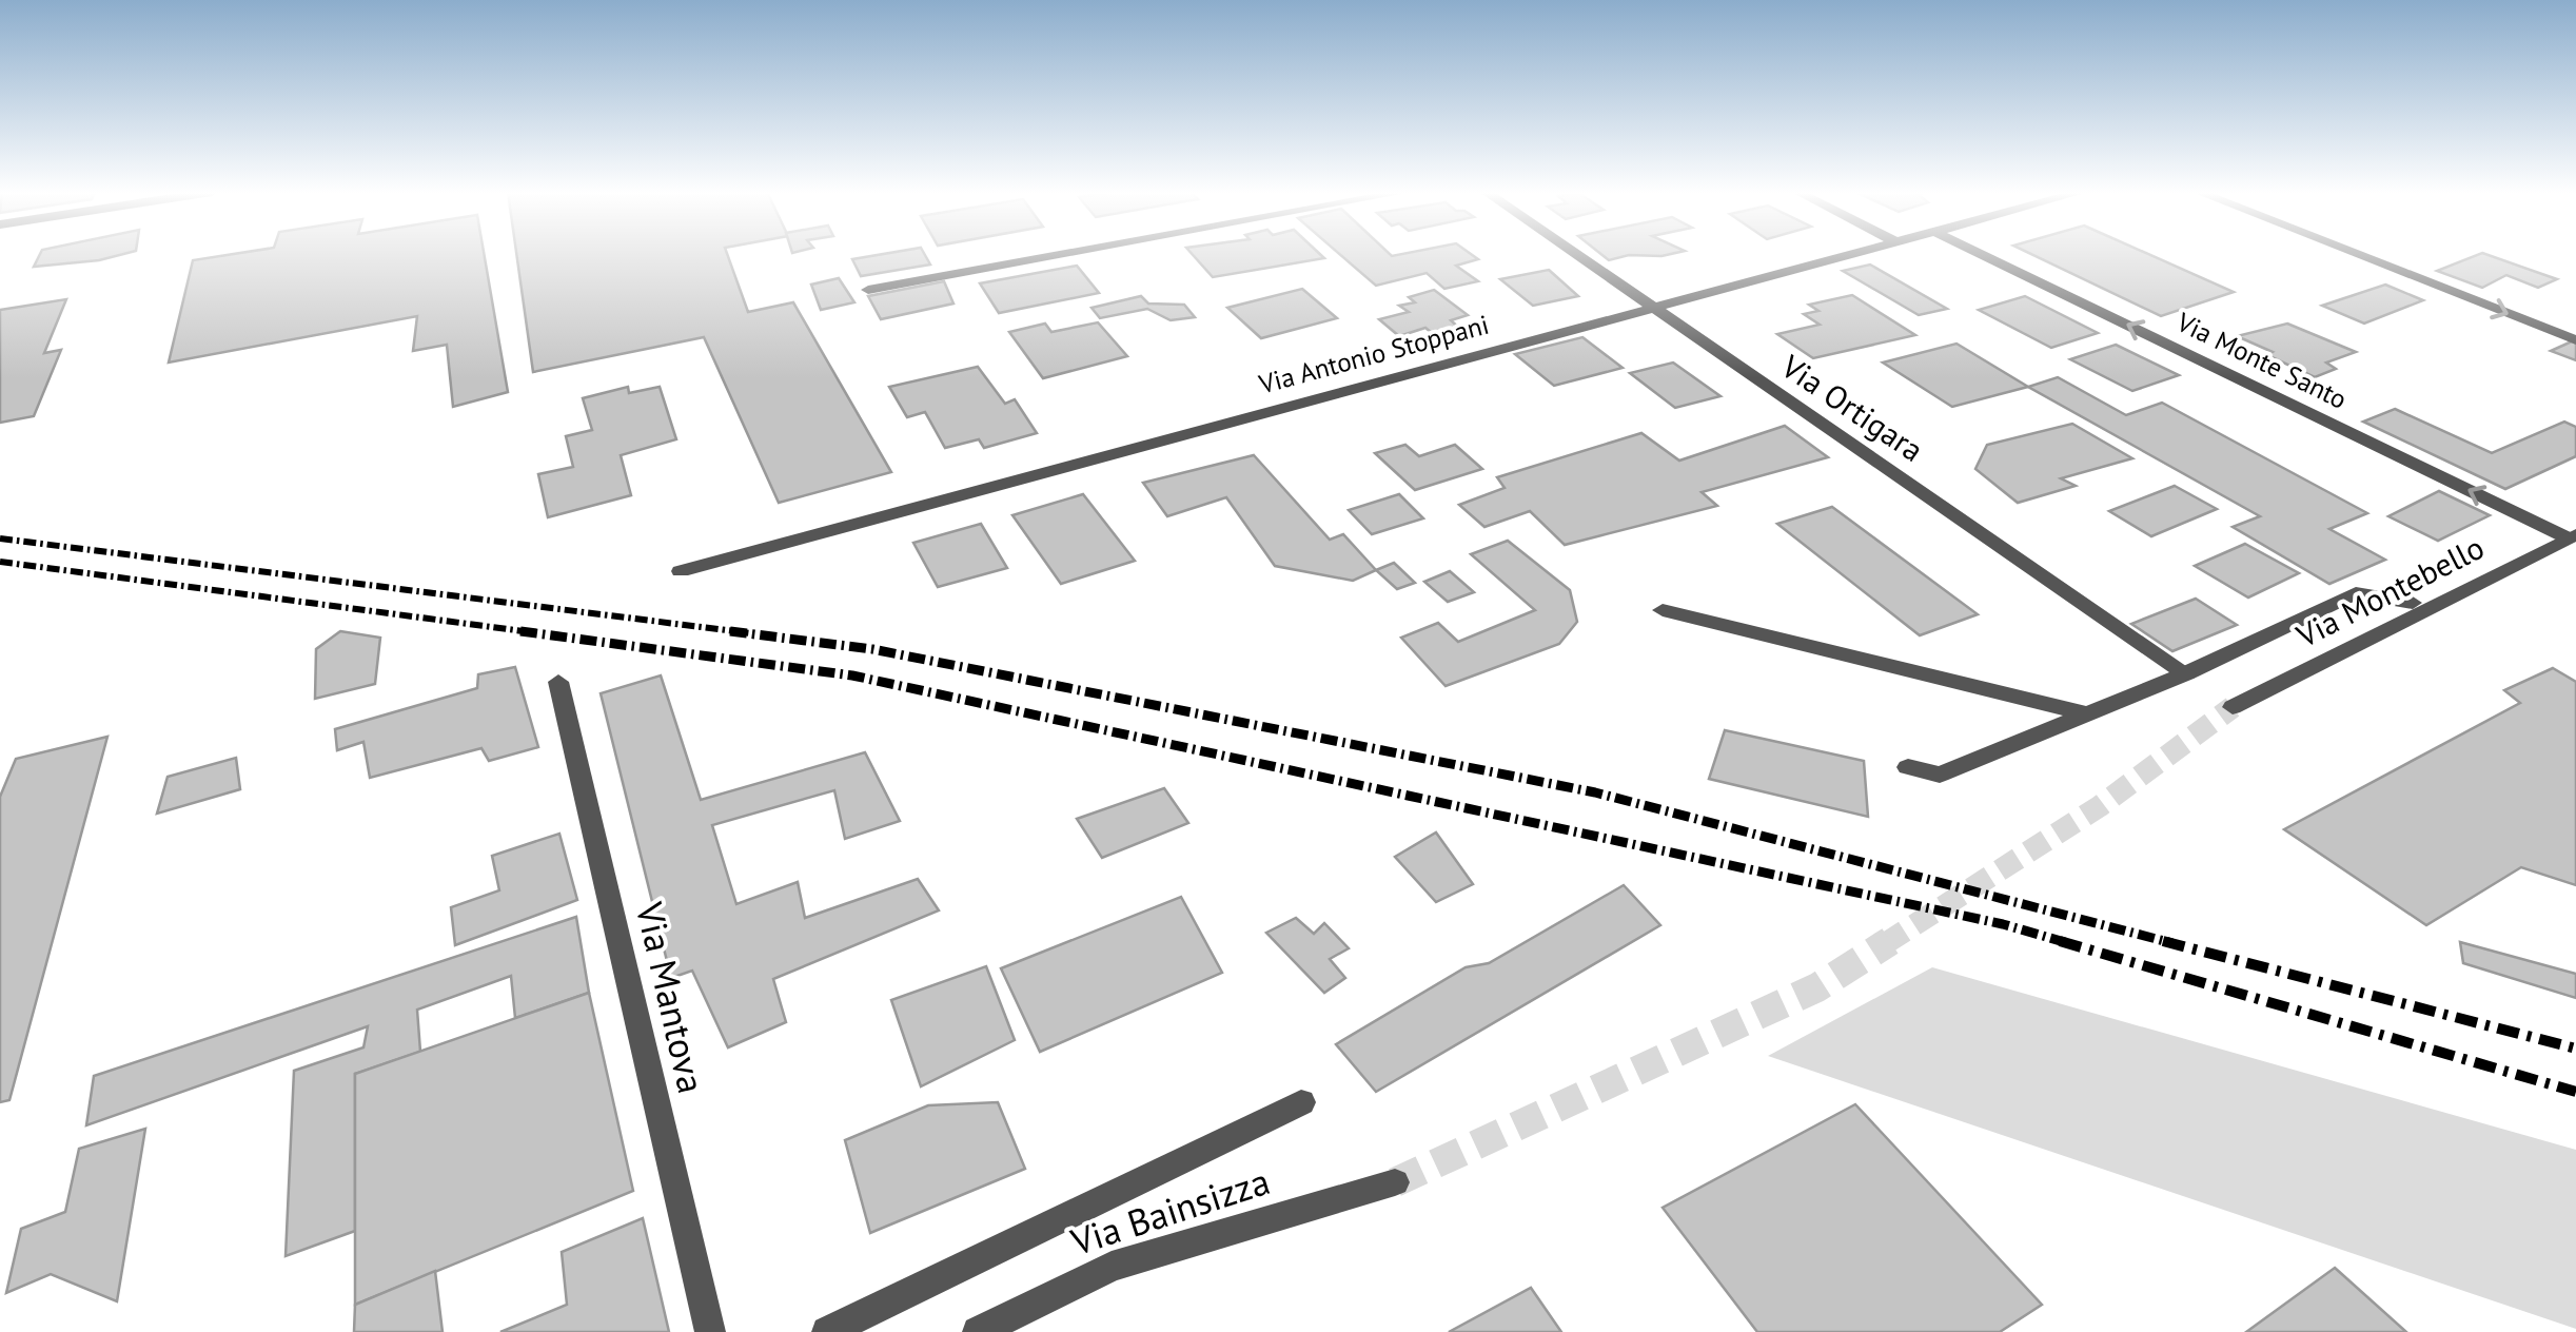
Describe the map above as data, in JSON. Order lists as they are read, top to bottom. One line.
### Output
{"streets":{"street":["Via Antonio Stoppani","Via Monte Santo","Via Ortigara","Via Montebello","Via Mantova","Via Bainsizza"]},"crossings":[["Via Antonio Stoppani","Via Ortigara"],["Via Monte Santo","Via Montebello"],["Via Ortigara","Via Montebello"]]}
